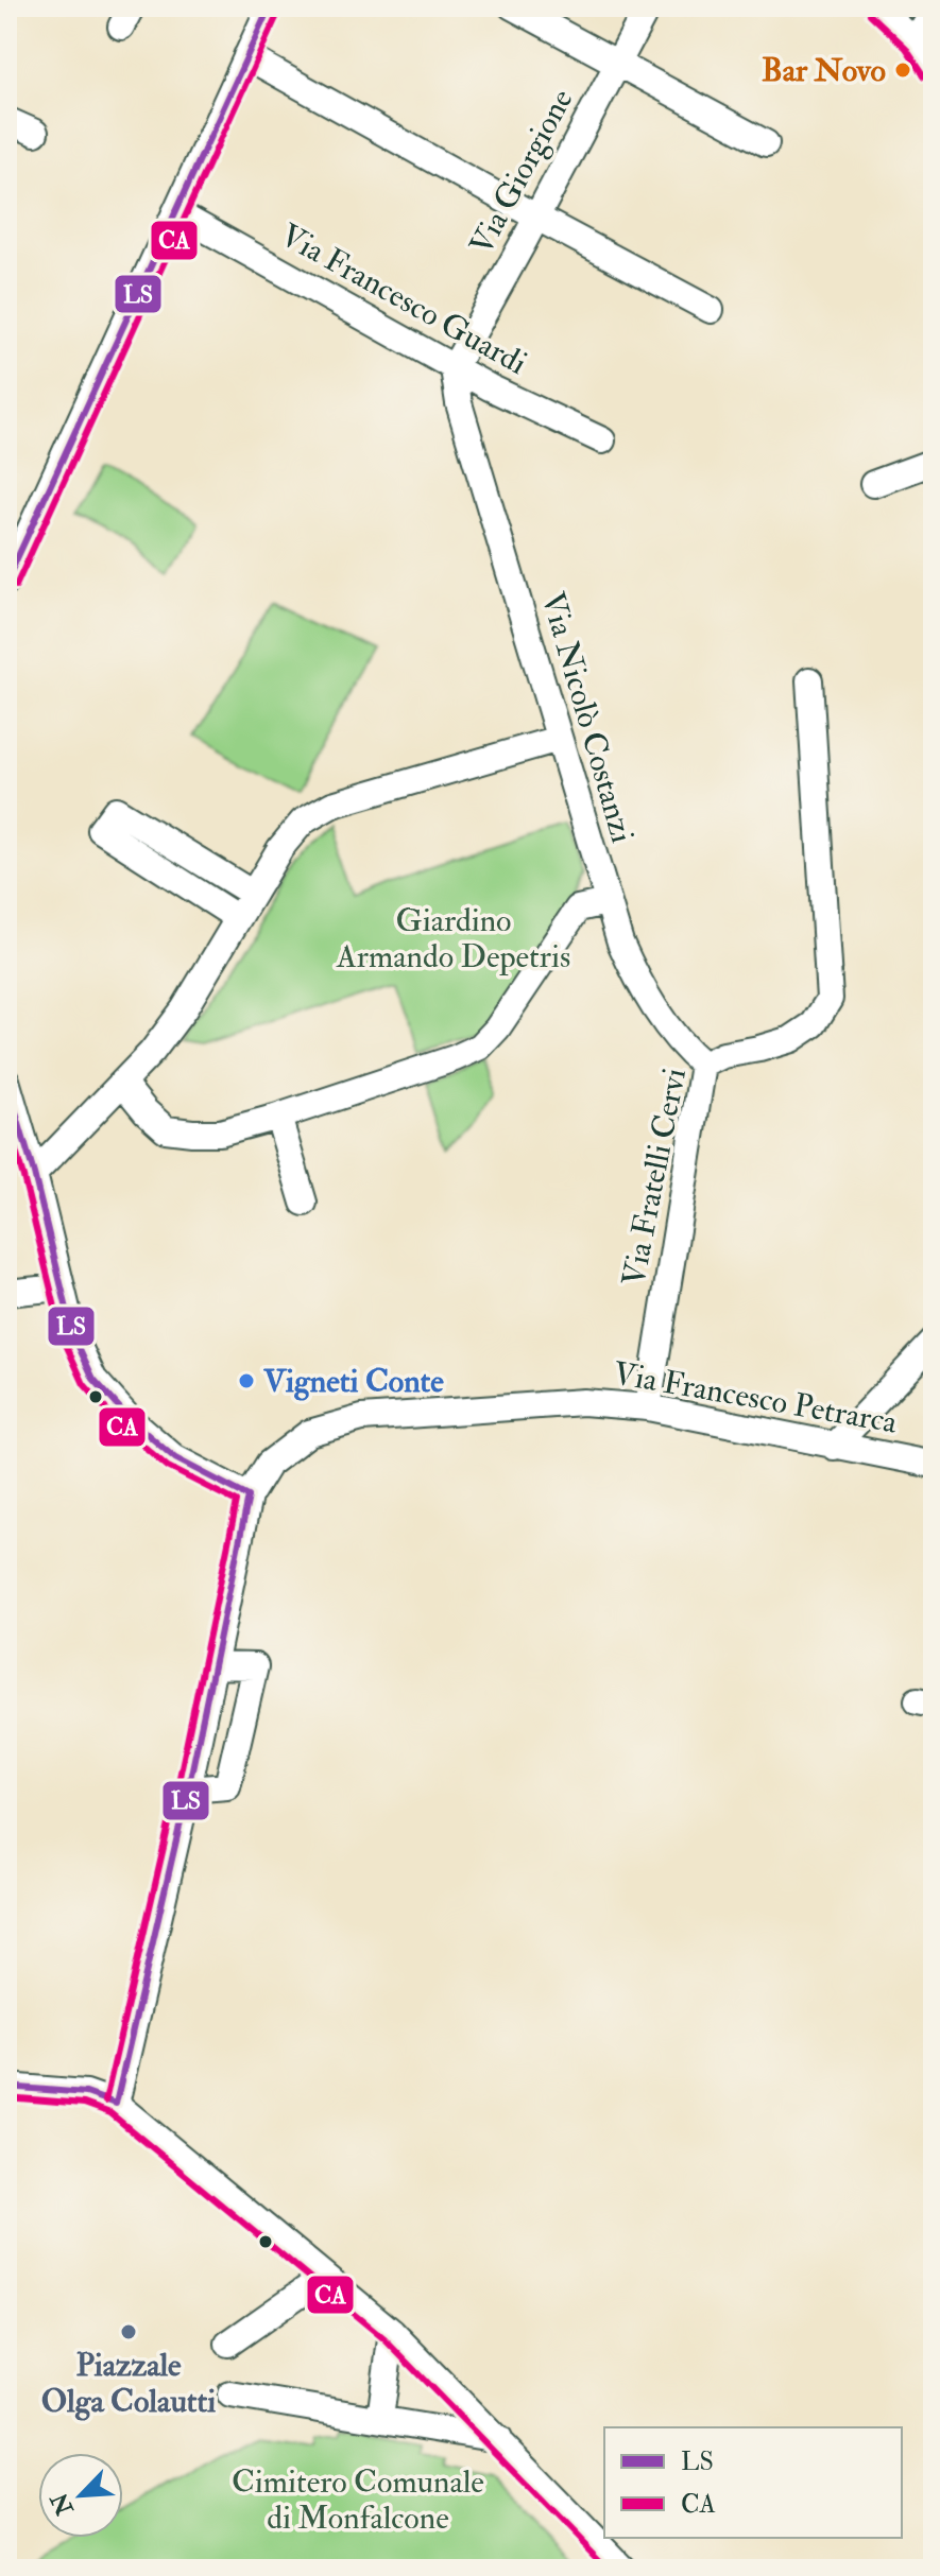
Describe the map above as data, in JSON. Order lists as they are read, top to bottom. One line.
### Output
{"streets":{"street":["Via Giorgione","Via Francesco Guardi","Via Nicolò Costanzi","Via Fratelli Cervi","Via Francesco Petrarca"]},"crossings":[["Via Giorgione","Via Francesco Guardi"],["Via Giorgione","Via Nicolò Costanzi"],["Via Francesco Guardi","Via Nicolò Costanzi"],["Via Nicolò Costanzi","Via Fratelli Cervi"],["Via Fratelli Cervi","Via Francesco Petrarca"]],"parks":["Giardino Armando Depetris","Cimitero Comunale di Monfalcone"],"places":["Bar Novo","Vigneti Conte","Piazzale Olga Colautti"],"lines":["transit line LS","transit line CA"],"legend":["LS","CA"],"north":"bottom left"}
